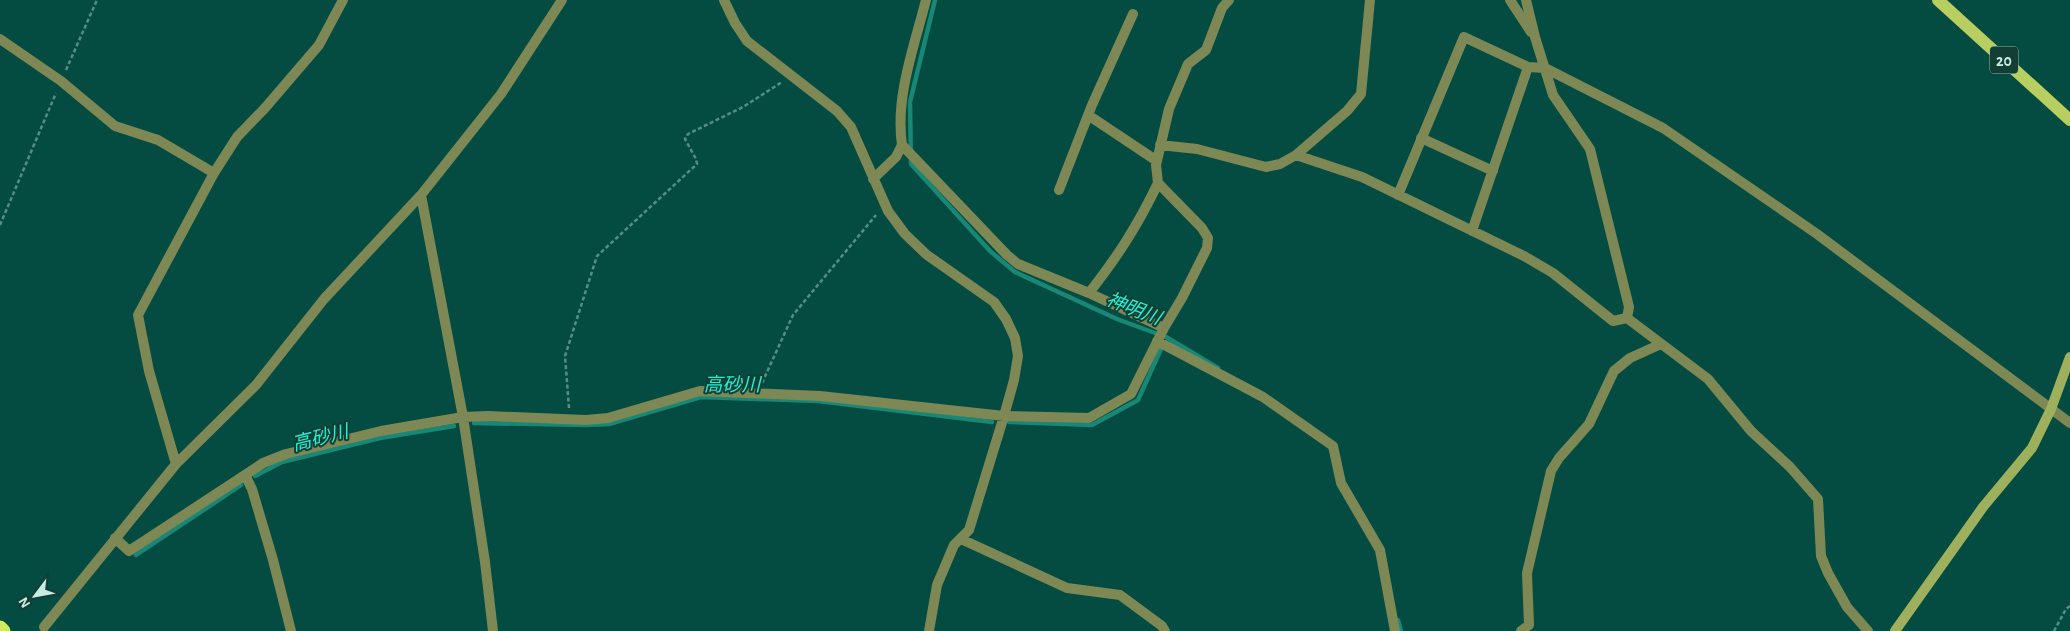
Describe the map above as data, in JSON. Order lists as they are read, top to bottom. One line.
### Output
{"streets":{"main road":["20"]},"water":["神明川","高砂川"],"north":"bottom left"}
